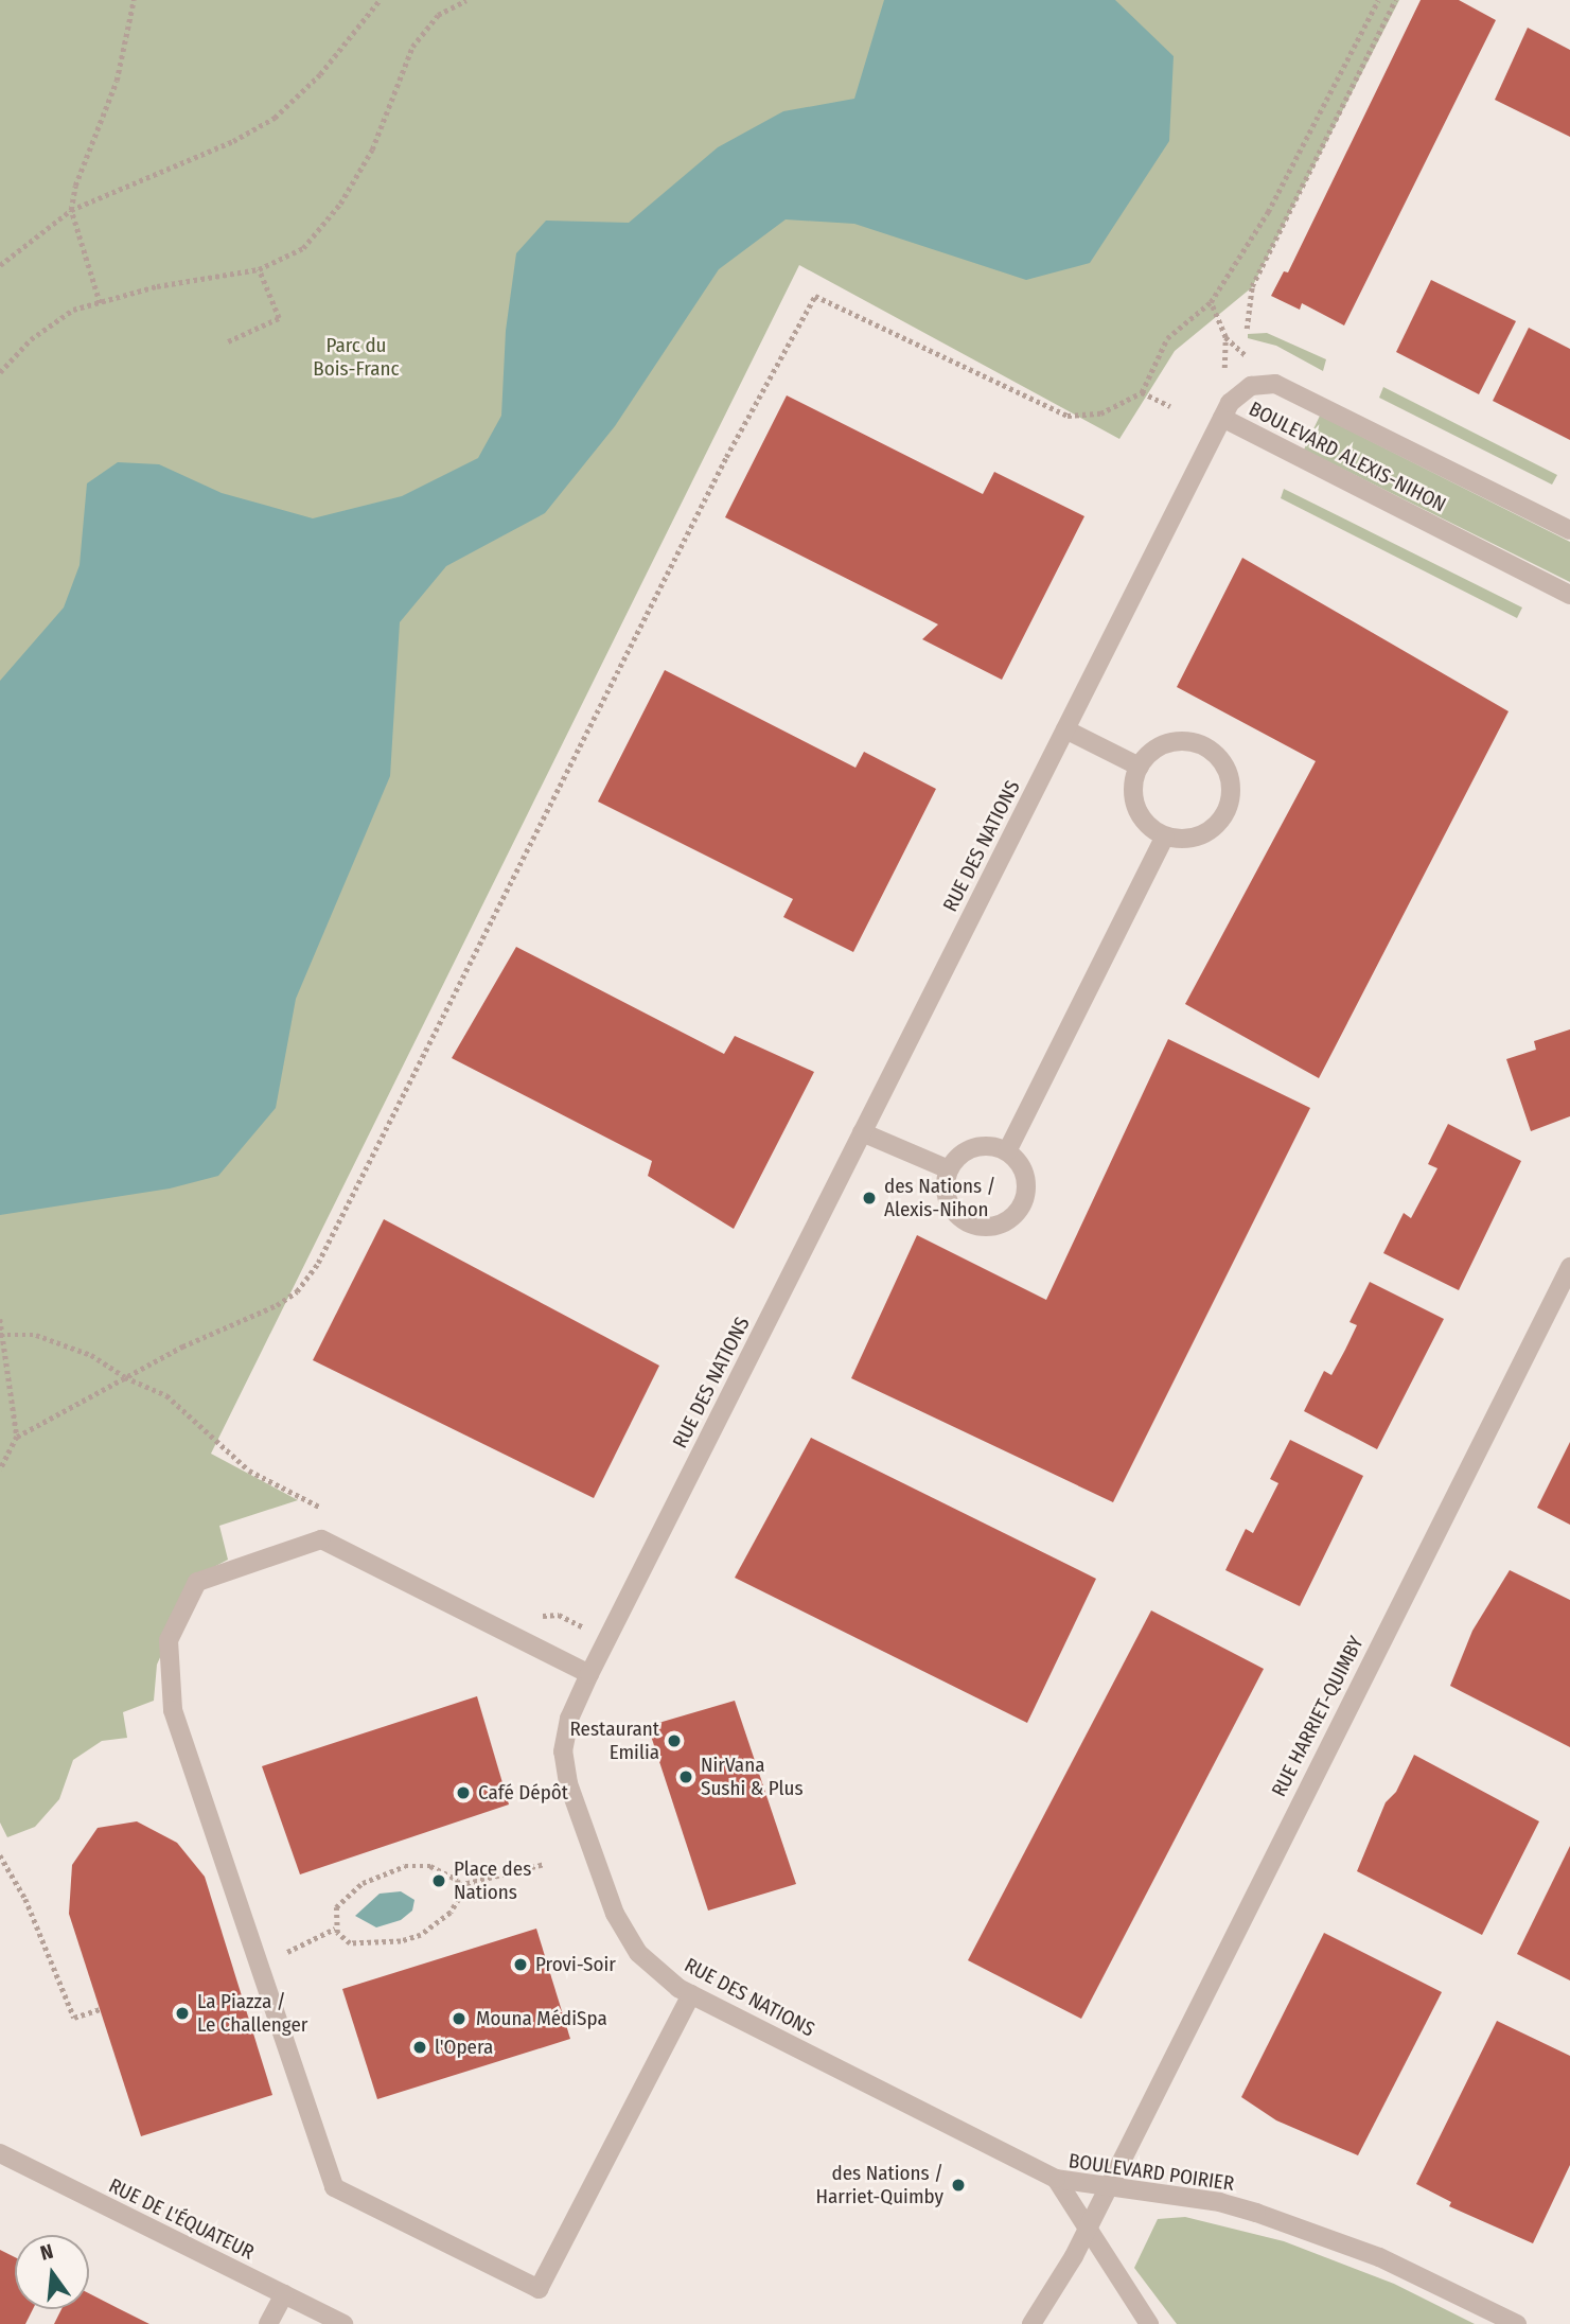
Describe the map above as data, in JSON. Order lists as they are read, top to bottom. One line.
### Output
{"streets":{"street":["BOULEVARD ALEXIS-NIHON","RUE DES NATIONS","RUE HARRIET-QUIMBY","BOULEVARD POIRIER","RUE DE L'ÉQUATEUR"]},"crossings":[["BOULEVARD ALEXIS-NIHON","RUE DES NATIONS"],["RUE DES NATIONS","BOULEVARD POIRIER"],["RUE HARRIET-QUIMBY","BOULEVARD POIRIER"]],"parks":["Parc du Bois-Franc"],"places":["des Nations / Alexis-Nihon","Restaurant Emilia","NirVana Sushi & Plus","Café Dépôt","Place des Nations","Provi-Soir","La Piazza / Le Challenger","Mouna MédiSpa","l'Opera","des Nations / Harriet-Quimby"],"north":"top"}
